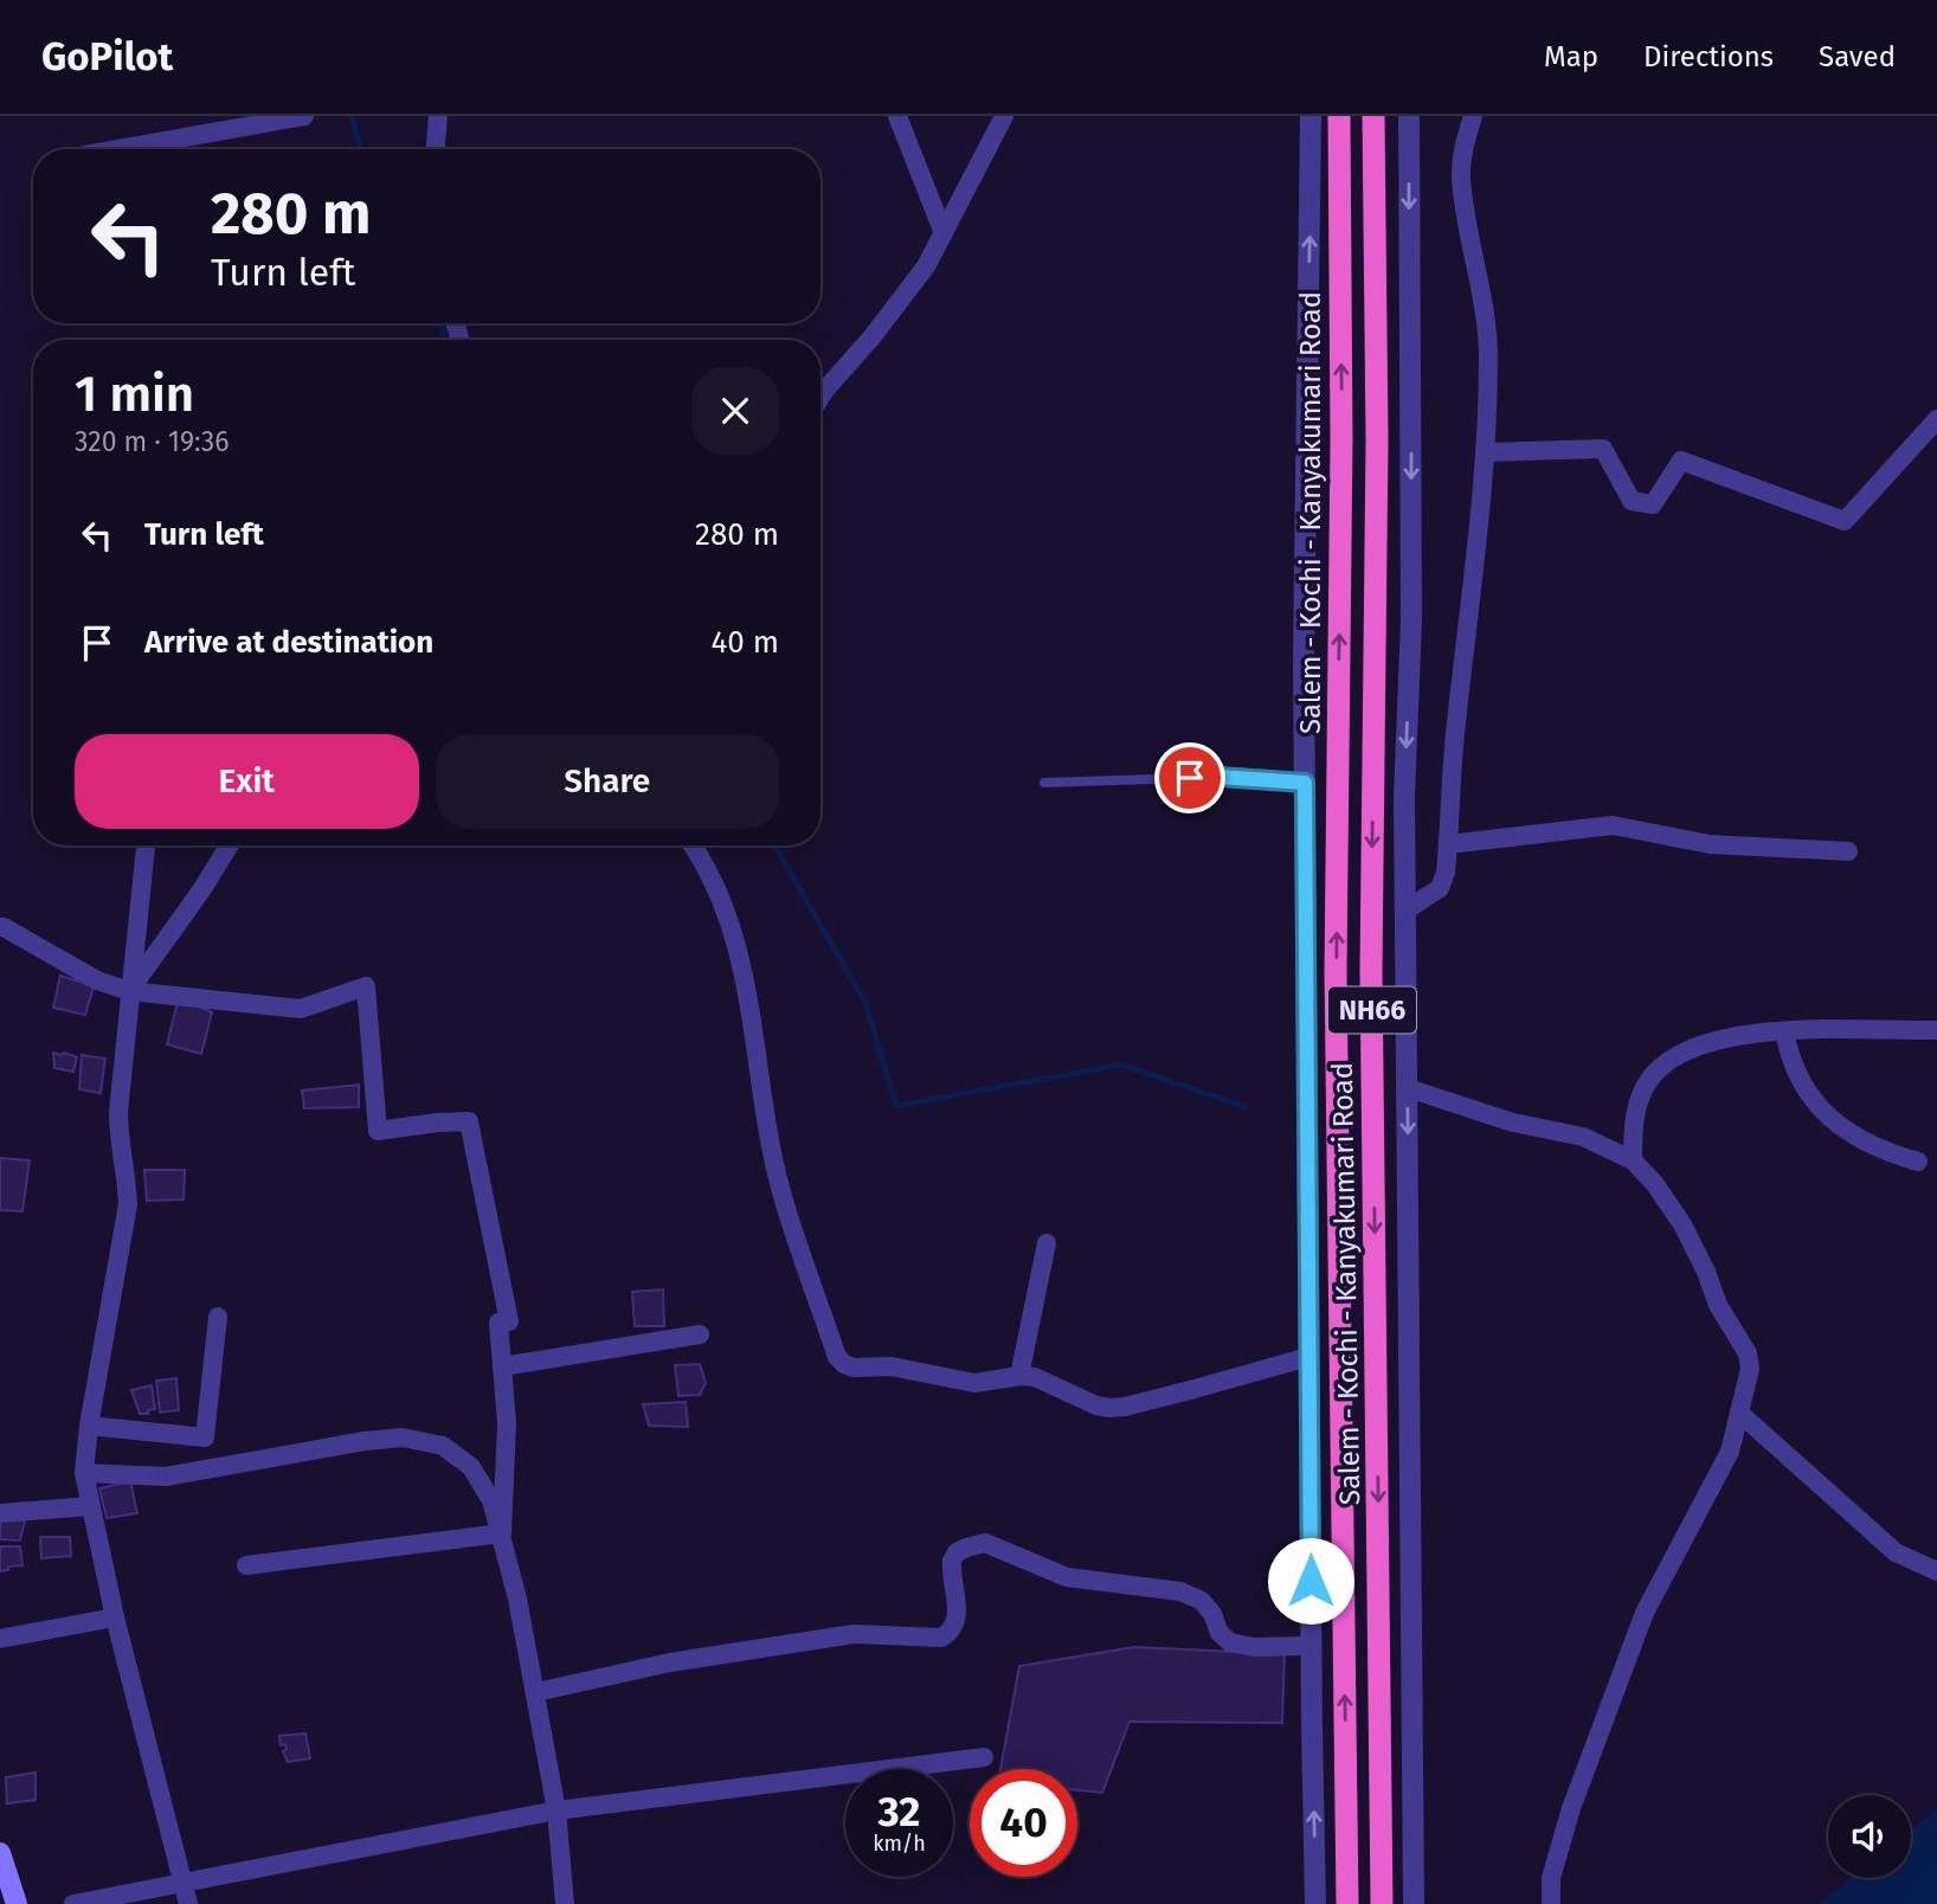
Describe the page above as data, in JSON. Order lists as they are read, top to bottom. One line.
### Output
{"streets":{"highway":["Salem - Kochi - Kanyakumari Road","NH66"]},"page":{"header":"GoPilot","nav":["Map","Directions","Saved"],"turn":["280 m","Turn left"],"heading":["1 min","320 m · 19:36"],"list":[{"name":"Turn left","value":"280 m"},{"name":"Arrive at destination","value":"40 m"}],"buttons":["Exit","Share"],"speed":"32 km/h","limit":"40"}}
